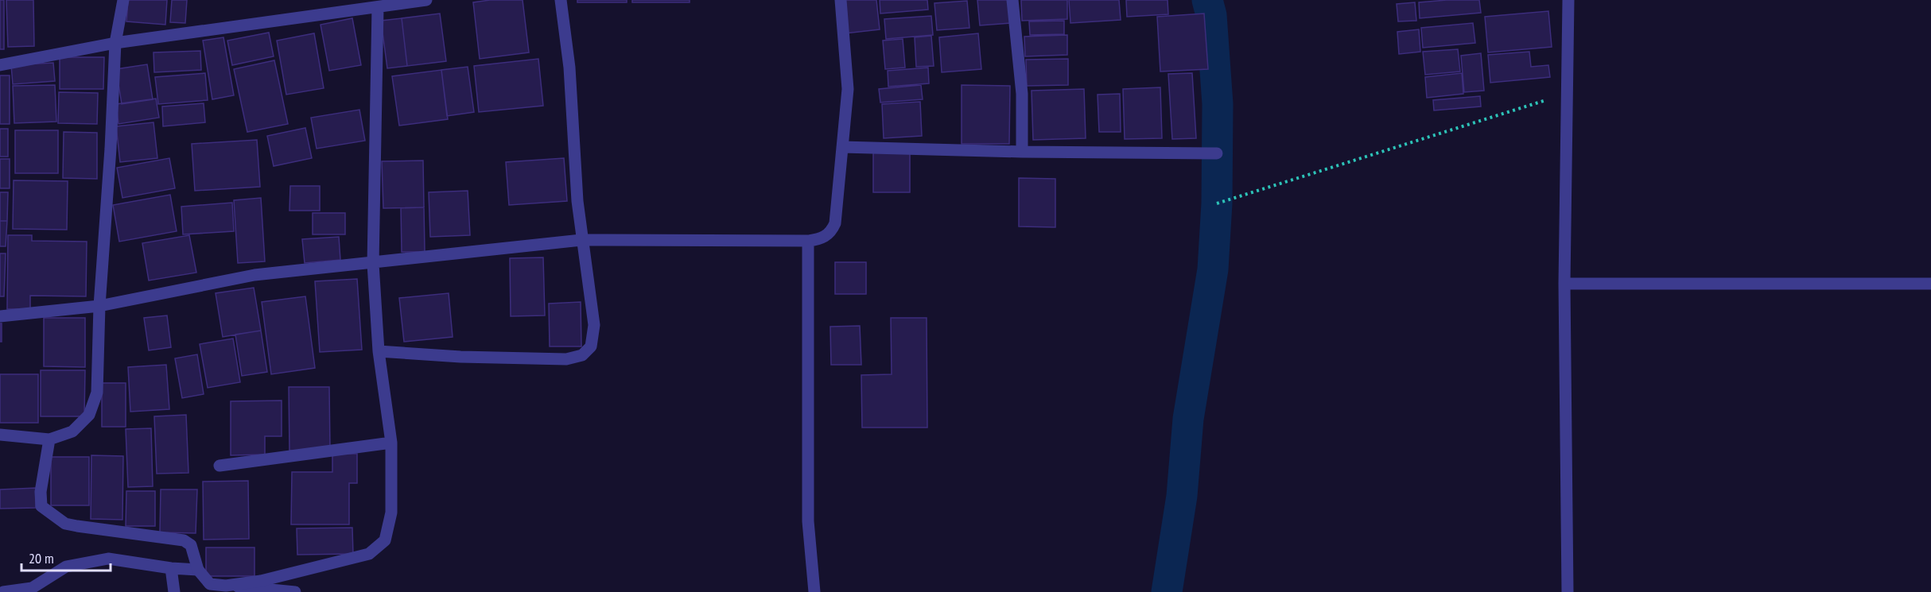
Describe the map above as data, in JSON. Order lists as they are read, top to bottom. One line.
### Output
{"scale_bar":"20 m"}
